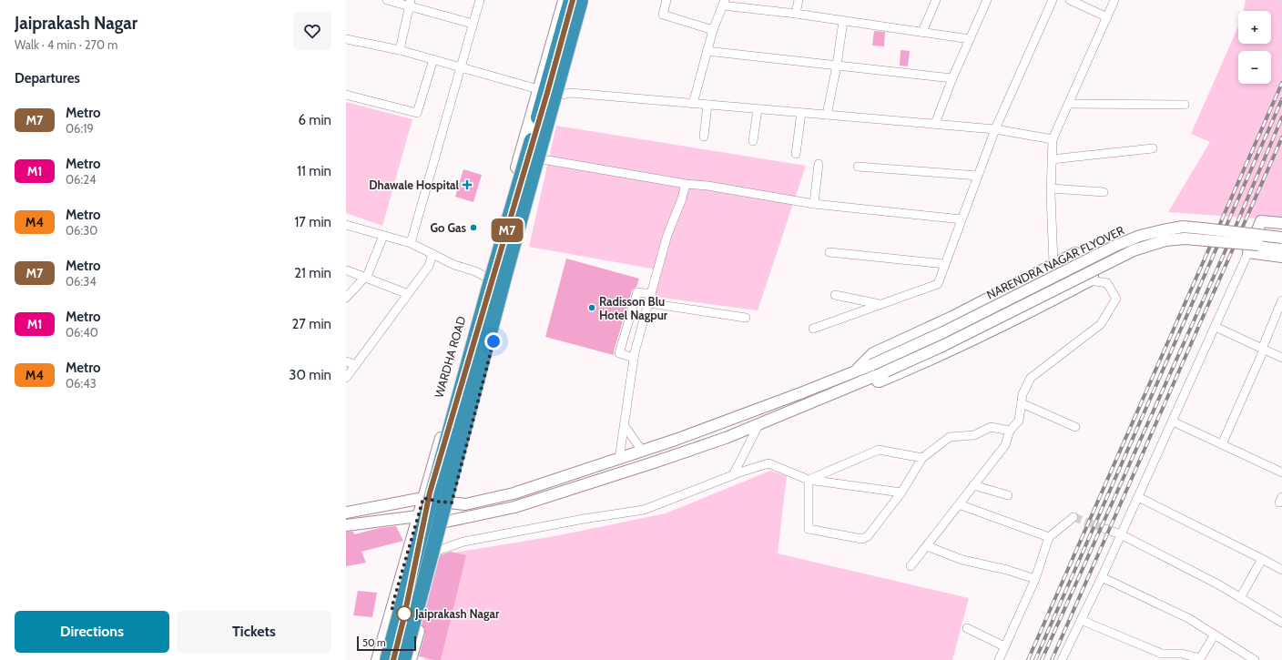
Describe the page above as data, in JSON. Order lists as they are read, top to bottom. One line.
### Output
{"streets":{"street":["NARENDRA NAGAR FLYOVER","WARDHA ROAD"]},"crossings":[["NARENDRA NAGAR FLYOVER","WARDHA ROAD"]],"places":{"health":["Dhawale Hospital"],"other":["Go Gas","Radisson Blu Hotel Nagpur","Jaiprakash Nagar"]},"lines":["metro line M7"],"scale_bar":"50 m","page":{"heading":[["Jaiprakash Nagar","Walk · 4 min · 270 m"],"Departures"],"on_map":"M7","map_buttons":["+","−"],"list":[{"mark":"M7","name":"Metro","note":"06:19","value":"6 min"},{"mark":"M1","name":"Metro","note":"06:24","value":"11 min"},{"mark":"M4","name":"Metro","note":"06:30","value":"17 min"},{"mark":"M7","name":"Metro","note":"06:34","value":"21 min"},{"mark":"M1","name":"Metro","note":"06:40","value":"27 min"},{"mark":"M4","name":"Metro","note":"06:43","value":"30 min"}],"buttons":["Directions","Tickets"],"scale":"50 m"}}
